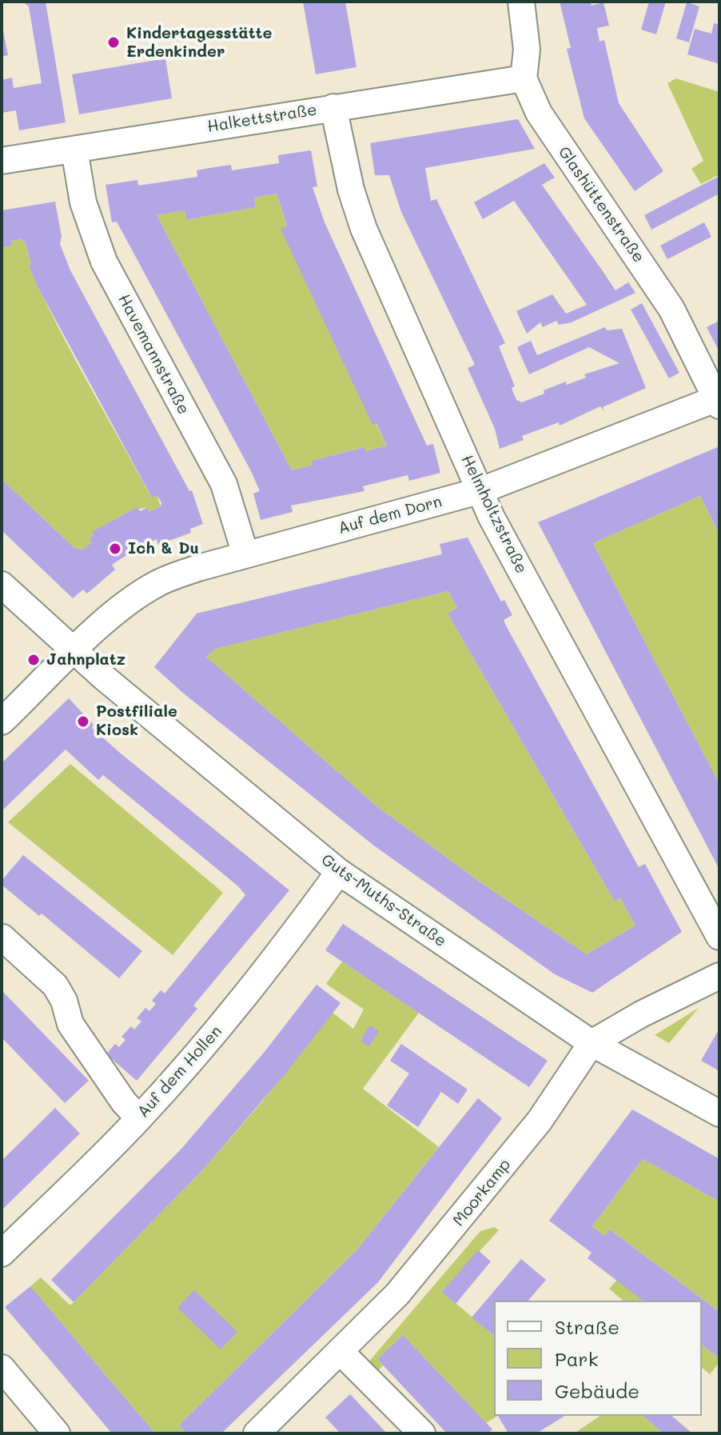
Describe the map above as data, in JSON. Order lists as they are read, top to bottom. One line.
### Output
{"streets":{"street":["Halkettstraße","Glashüttenstraße","Havemannstraße","Helmholtzstraße","Auf dem Dorn","Guts-Muths-Straße","Auf dem Hollen","Moorkamp"]},"crossings":[["Halkettstraße","Glashüttenstraße"],["Halkettstraße","Havemannstraße"],["Halkettstraße","Helmholtzstraße"],["Glashüttenstraße","Auf dem Dorn"],["Havemannstraße","Auf dem Dorn"],["Helmholtzstraße","Auf dem Dorn"],["Auf dem Dorn","Guts-Muths-Straße"],["Guts-Muths-Straße","Auf dem Hollen"],["Guts-Muths-Straße","Moorkamp"]],"places":["Kindertagesstätte Erdenkinder","Ich & Du","Jahnplatz","Postfiliale Kiosk"],"legend":["Straße","Park","Gebäude"]}
